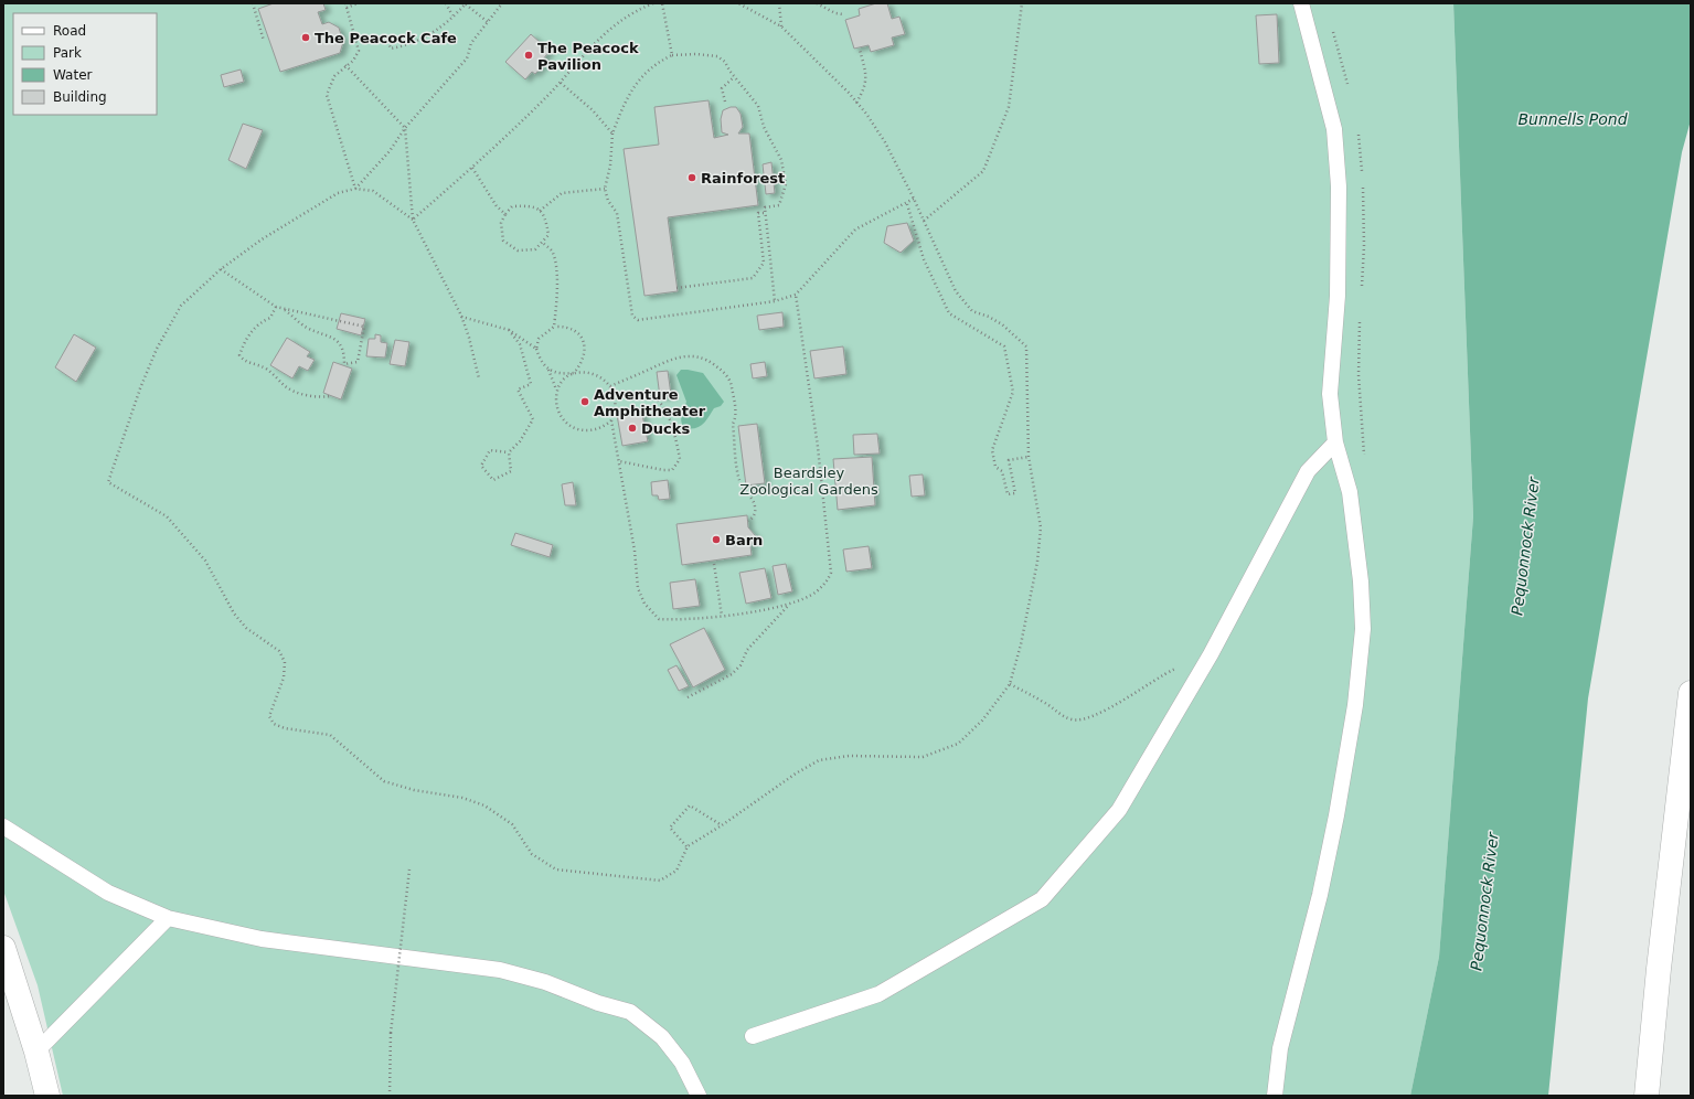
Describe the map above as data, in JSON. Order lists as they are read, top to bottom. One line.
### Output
{"water":["Bunnells Pond","Pequonnock River"],"parks":["Beardsley Zoological Gardens"],"places":["The Peacock Cafe","The Peacock Pavilion","Rainforest","Adventure Amphitheater","Ducks","Barn"],"legend":["Road","Park","Water","Building"]}
